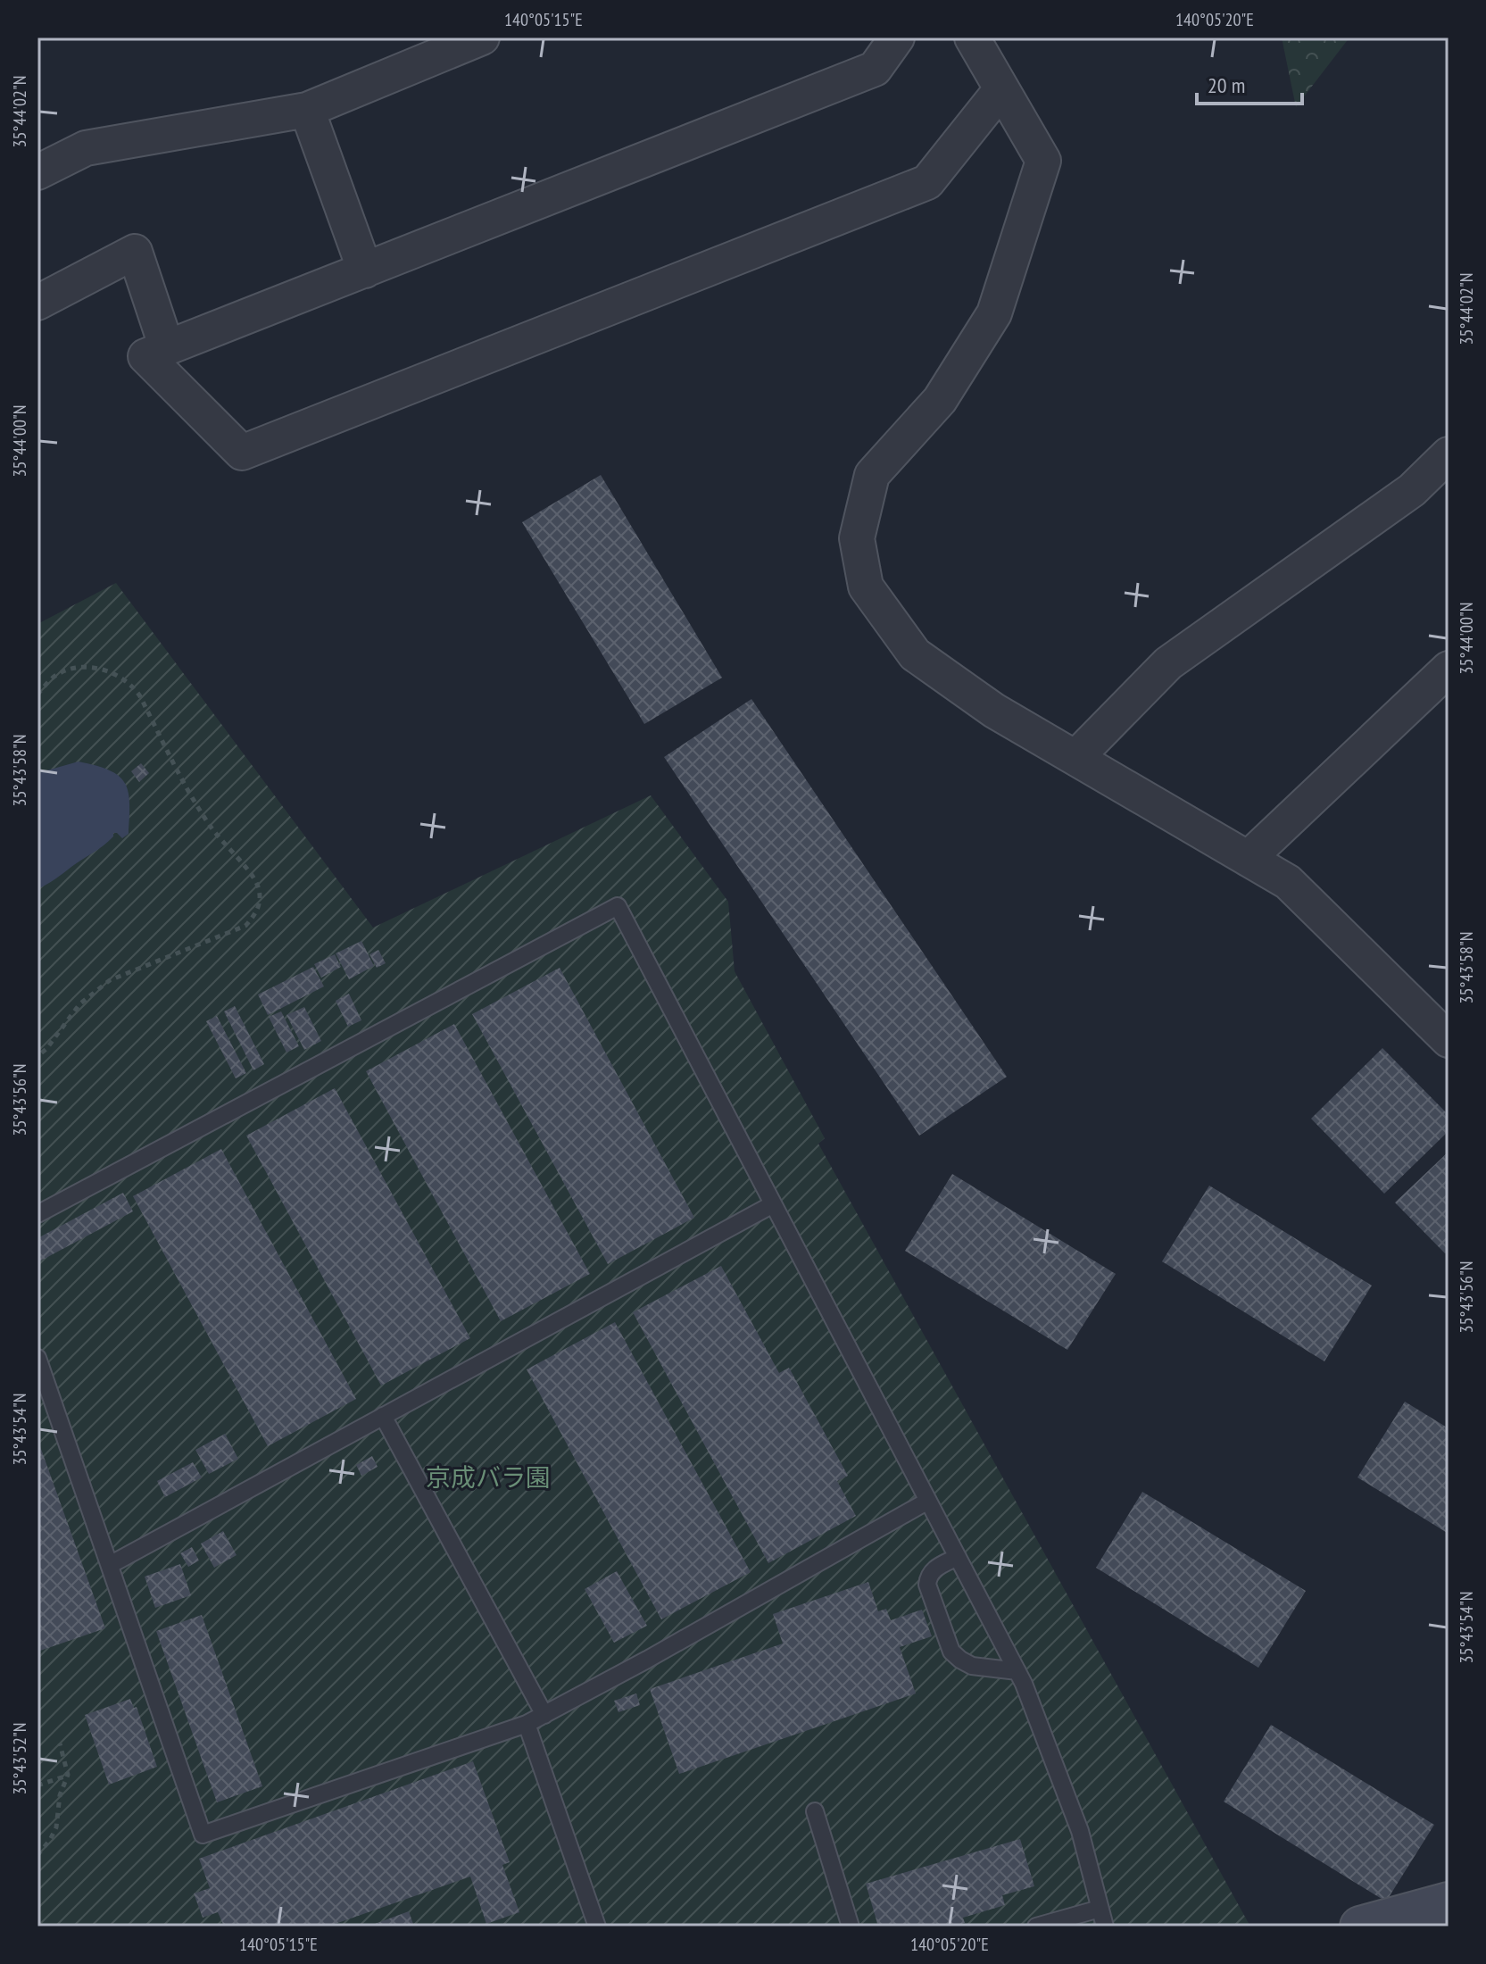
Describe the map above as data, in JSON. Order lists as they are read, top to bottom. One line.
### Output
{"parks":["京成バラ園"],"scale_bar":"20 m","coordinates":["140°05'15\"E","140°05'20\"E","35°44'02\"N","35°44'00\"N","35°43'58\"N","35°43'56\"N","35°43'54\"N","35°43'52\"N"]}
